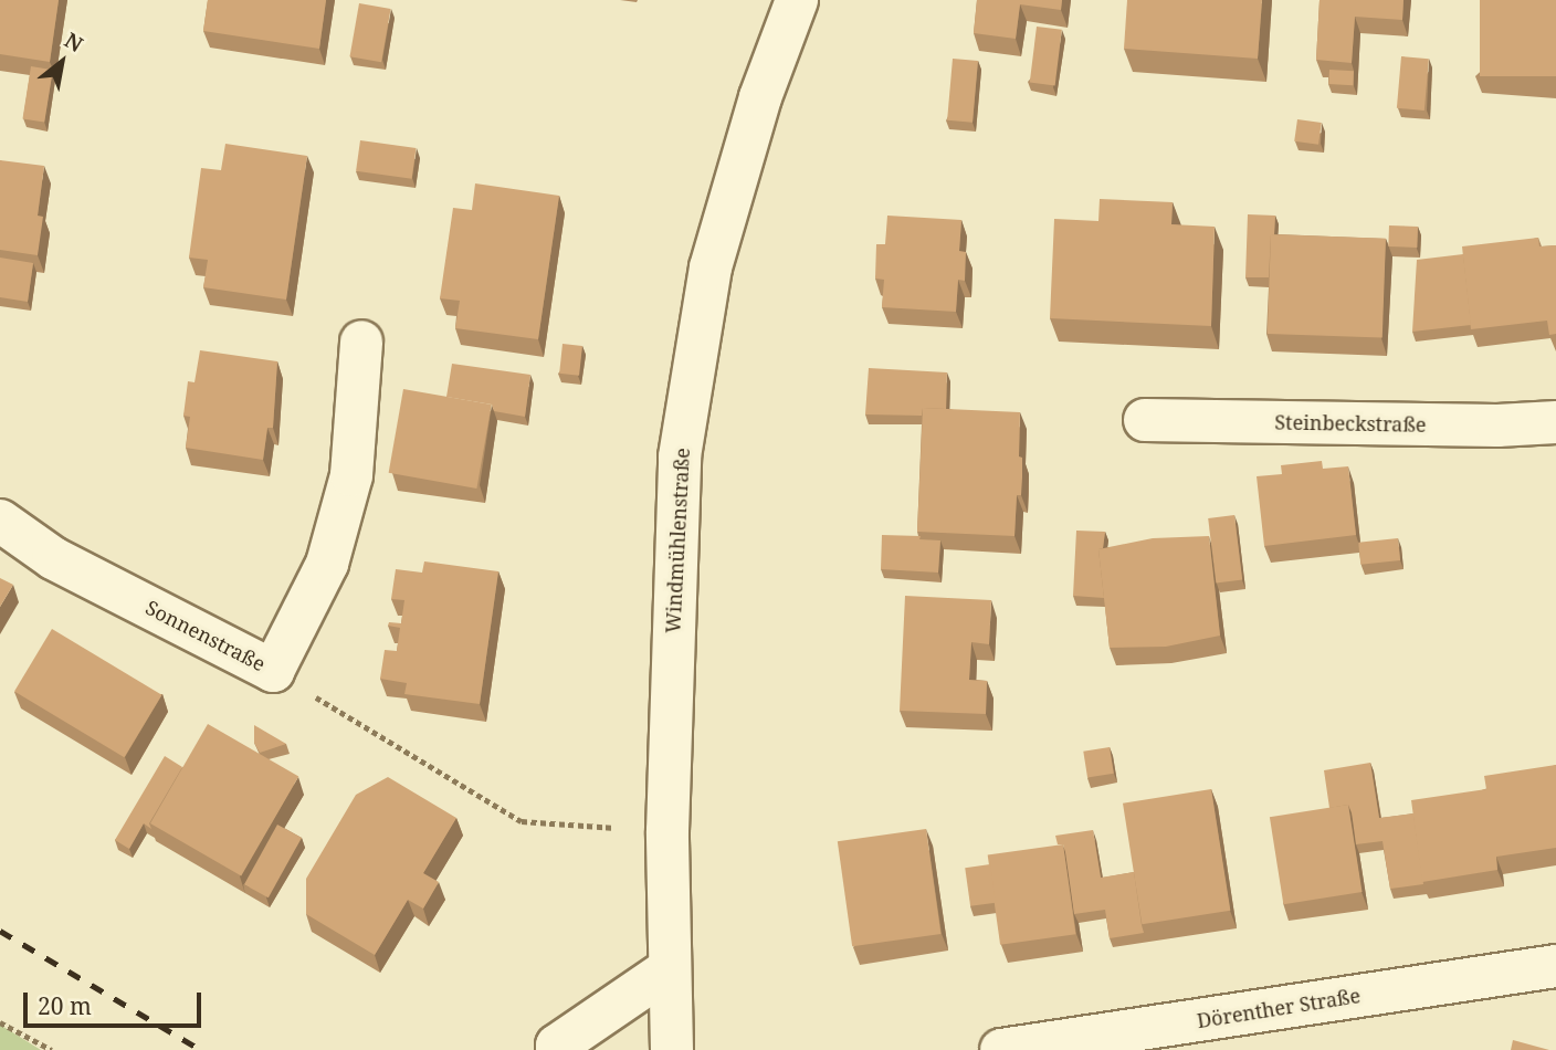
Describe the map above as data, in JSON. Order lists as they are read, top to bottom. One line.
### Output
{"streets":{"street":["Steinbeckstraße","Windmühlenstraße","Sonnenstraße","Dörenther Straße"]},"scale_bar":"20 m","north":"top right"}
